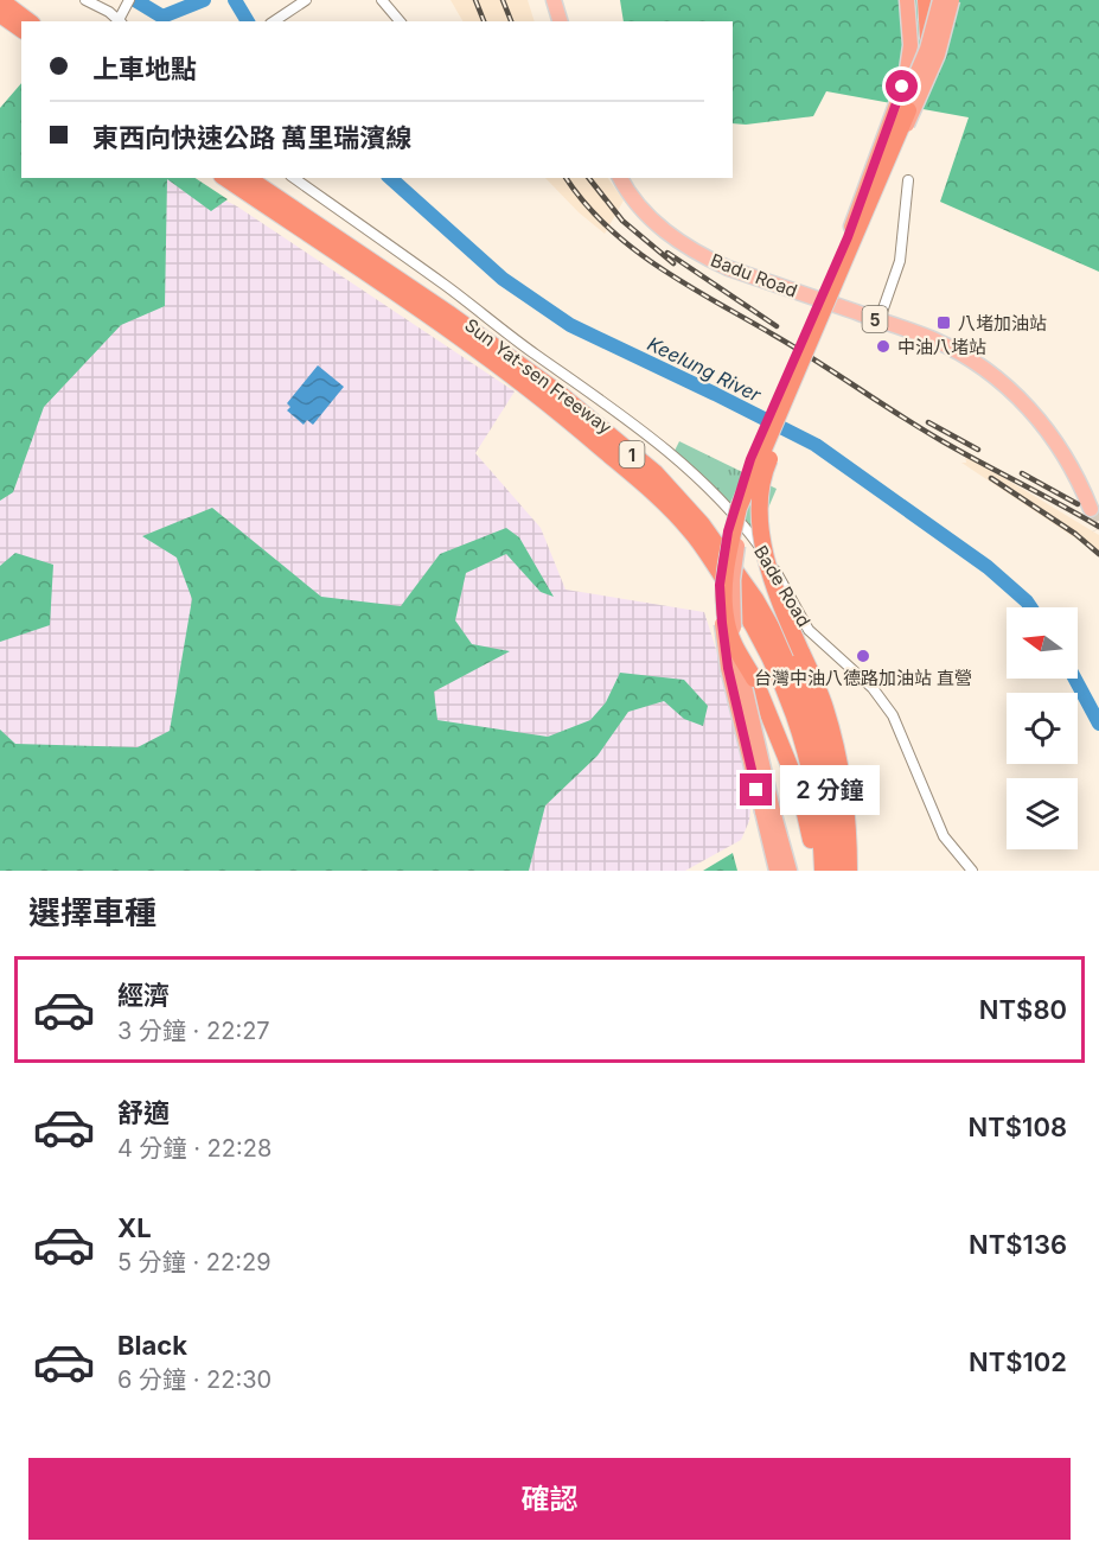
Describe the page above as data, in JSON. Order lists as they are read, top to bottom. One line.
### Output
{"streets":{"highway":["Sun Yat-sen Freeway","1"],"main road":["Badu Road","5"],"street":["Bade Road"]},"water":["Keelung River"],"places":{"transit":["八堵加油站"],"other":["中油八堵站","台灣中油八德路加油站 直營"]},"north":"left","page":{"banner":["上車地點","東西向快速公路 萬里瑞濱線"],"bubble":"2 分鐘","heading":"選擇車種","list":[{"name":"經濟","note":"3 分鐘 · 22:27","value":"NT$80"},{"name":"舒適","note":"4 分鐘 · 22:28","value":"NT$108"},{"name":"XL","note":"5 分鐘 · 22:29","value":"NT$136"},{"name":"Black","note":"6 分鐘 · 22:30","value":"NT$102"}],"buttons":"確認"}}
